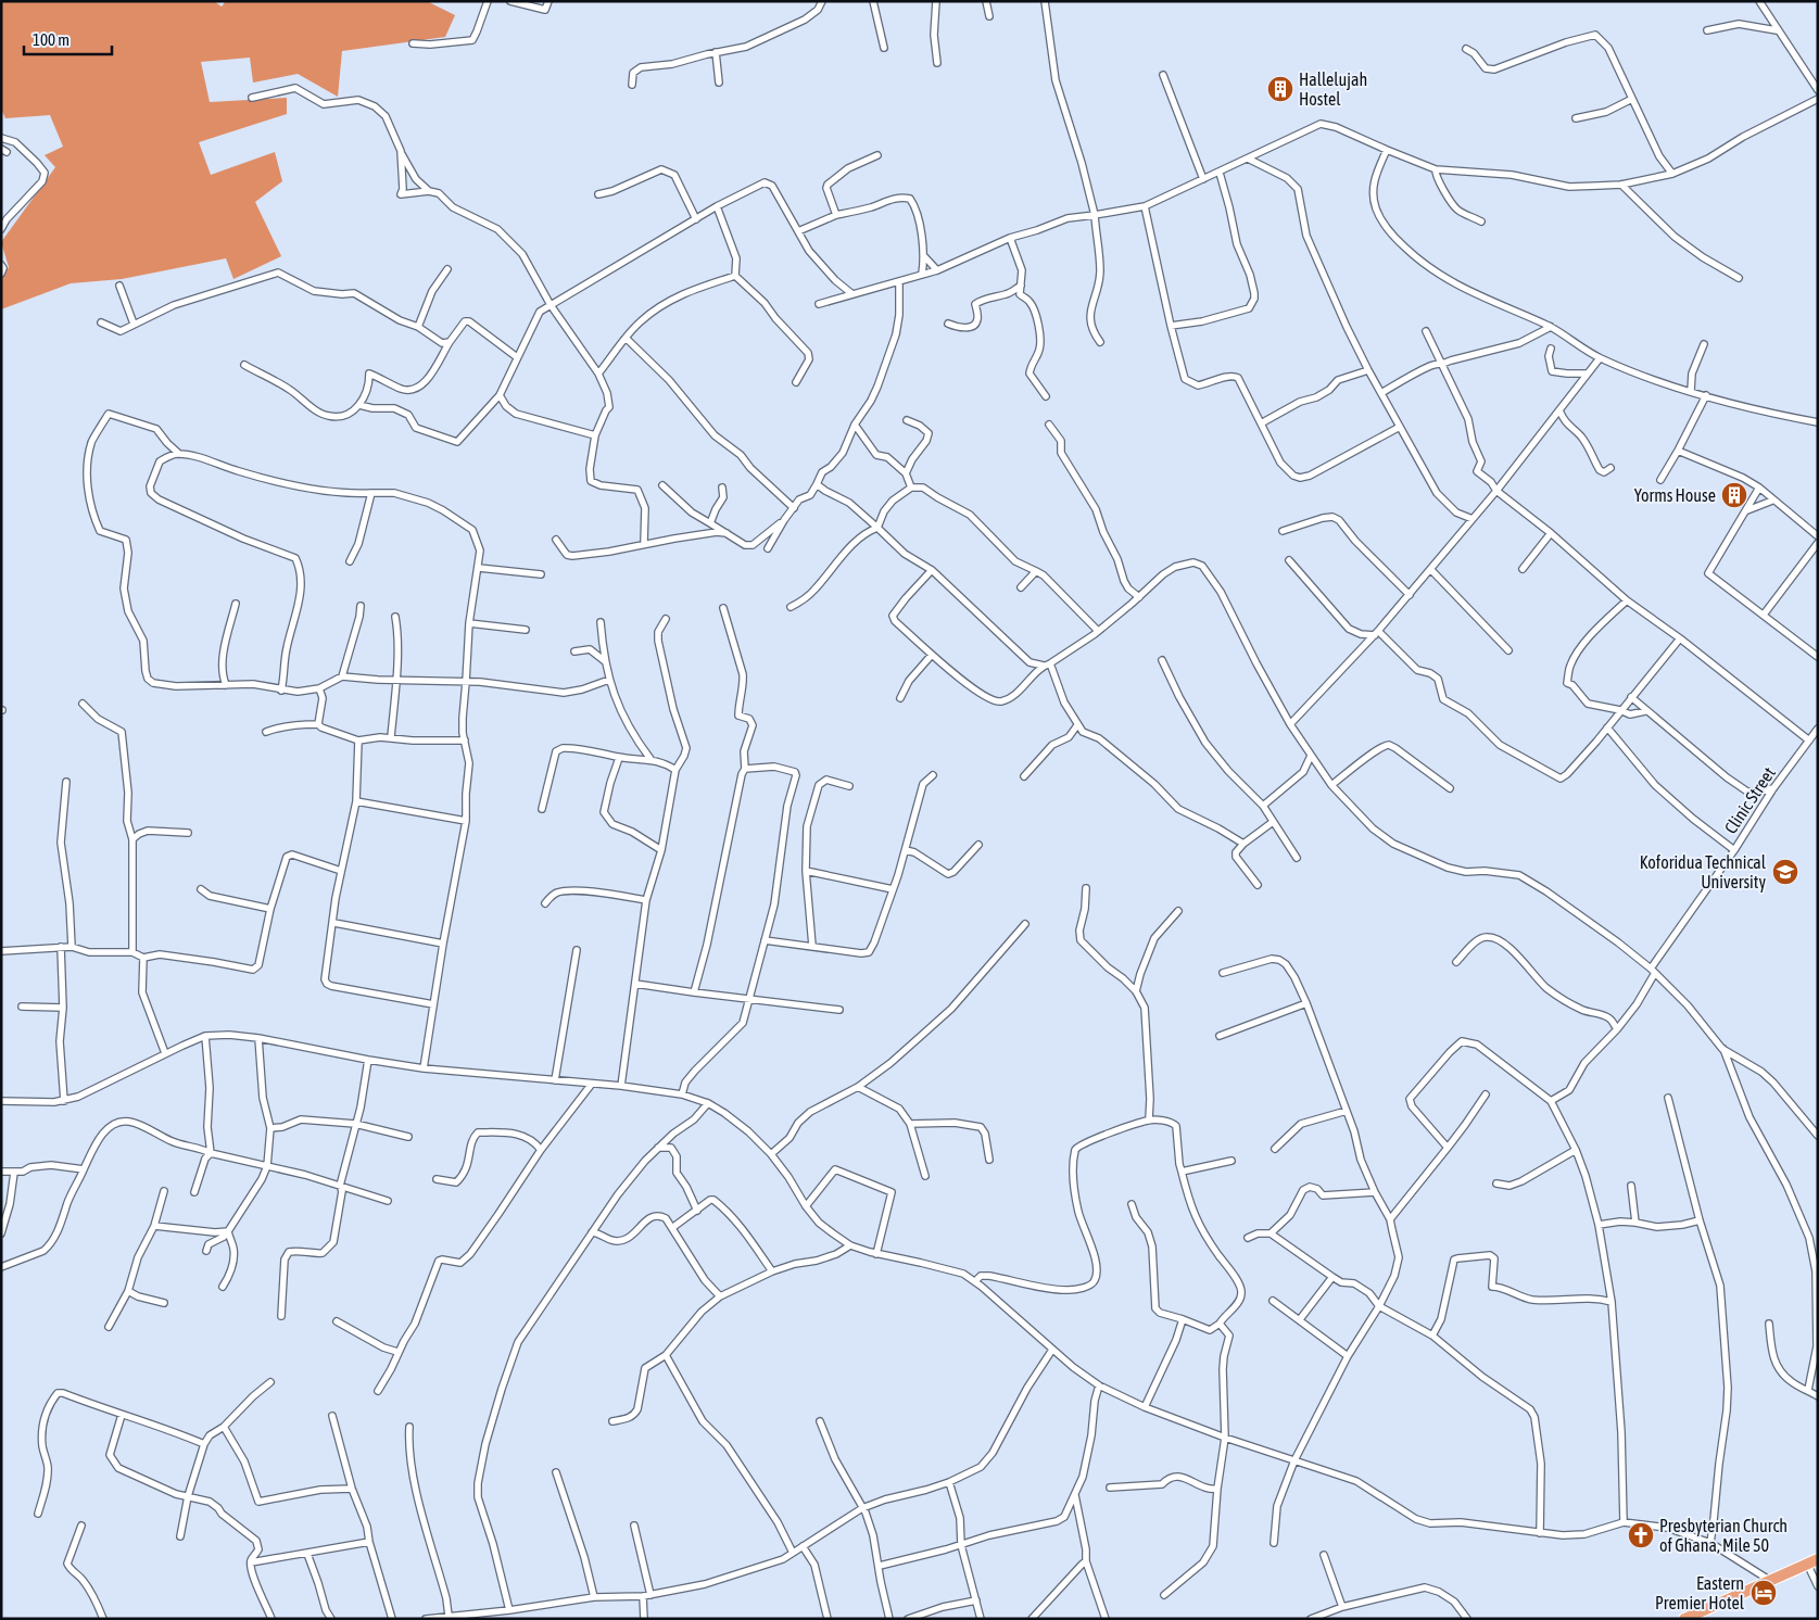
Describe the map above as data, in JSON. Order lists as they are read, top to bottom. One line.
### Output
{"streets":{"street":["Clinic Street"]},"places":{"building":["Hallelujah Hostel","Yorms House"],"school or university":["Koforidua Technical University"],"church":["Presbyterian Church of Ghana, Mile 50"],"hotel":["Eastern Premier Hotel"]},"scale_bar":"100 m"}
